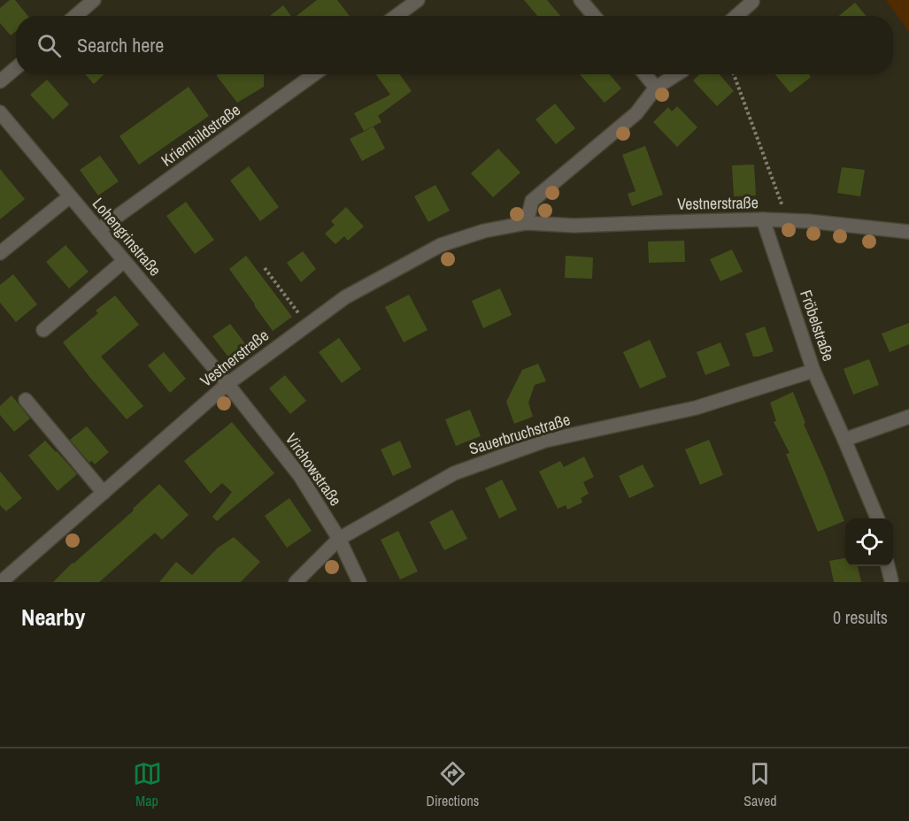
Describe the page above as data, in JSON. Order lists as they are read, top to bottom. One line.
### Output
{"streets":{"street":["Kriemhildstraße","Vestnerstraße","Lohengrinstraße","Fröbelstraße","Sauerbruchstraße","Virchowstraße"]},"crossings":[["Kriemhildstraße","Lohengrinstraße"],["Vestnerstraße","Lohengrinstraße"],["Vestnerstraße","Fröbelstraße"],["Vestnerstraße","Virchowstraße"],["Lohengrinstraße","Virchowstraße"],["Fröbelstraße","Sauerbruchstraße"],["Sauerbruchstraße","Virchowstraße"]],"page":{"search":"Search here","heading":["Nearby","0 results"],"nav":["Map","Directions","Saved"]}}
